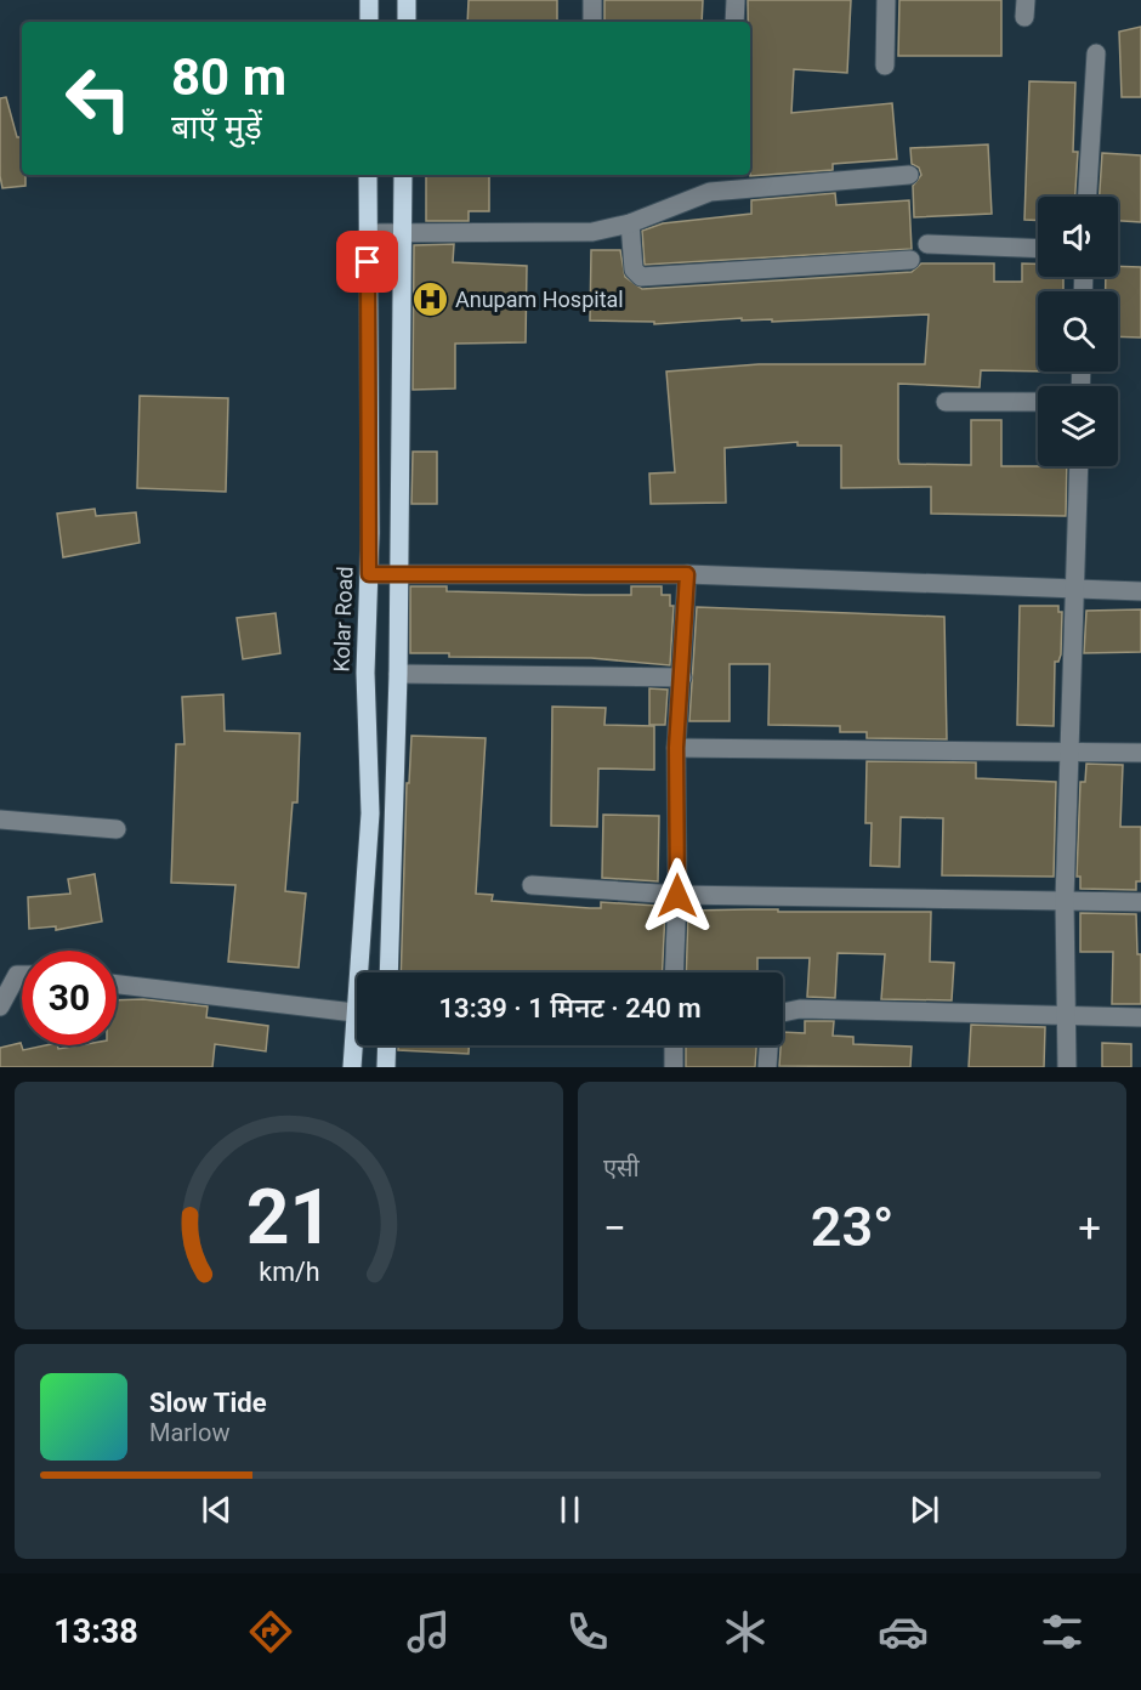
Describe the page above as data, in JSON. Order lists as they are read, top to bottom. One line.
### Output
{"streets":{"main road":["Kolar Road"]},"places":{"hospital":["Anupam Hospital"]},"page":{"turn":["80 m","बाएँ मुड़ें"],"limit":"30","trip":"13:39 · 1 मिनट · 240 m","tile":"एसी","heat":["−","23°","+"],"song":["Slow Tide","Marlow"],"tabs":"13:38","gauge":["21","km/h"]}}
